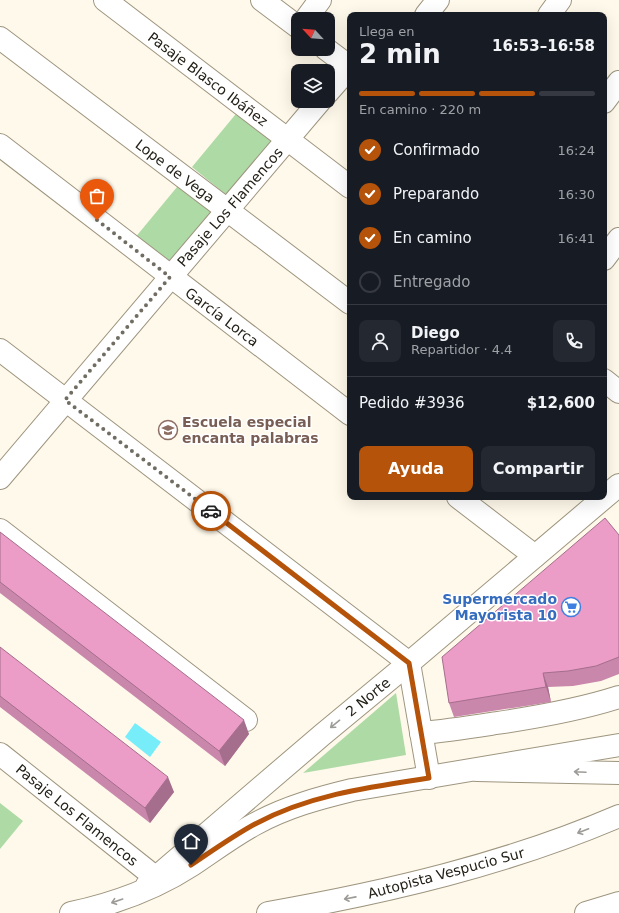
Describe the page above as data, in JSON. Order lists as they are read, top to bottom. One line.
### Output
{"streets":{"main road":["Pasaje Blasco Ibáñez","Lope de Vega","Pasaje Los Flamencos","García Lorca","2 Norte","Autopista Vespucio Sur"]},"crossings":[["Pasaje Blasco Ibáñez","Pasaje Los Flamencos"],["Lope de Vega","Pasaje Los Flamencos"],["Pasaje Los Flamencos","García Lorca"],["Pasaje Los Flamencos","2 Norte"]],"places":{"school or university":["Escuela especial encanta palabras"],"supermarket":["Supermercado Mayorista 10"]},"north":"top left","page":{"heading":["2 min","Llega en","16:53–16:58"],"panel":["Diego","Repartidor · 4.4","Pedido #3936","$12,600"],"bar":"En camino · 220 m","list":[["Confirmado","16:24"],["Preparando","16:30"],["En camino","16:41"],"Entregado"],"buttons":["Ayuda","Compartir"]}}
